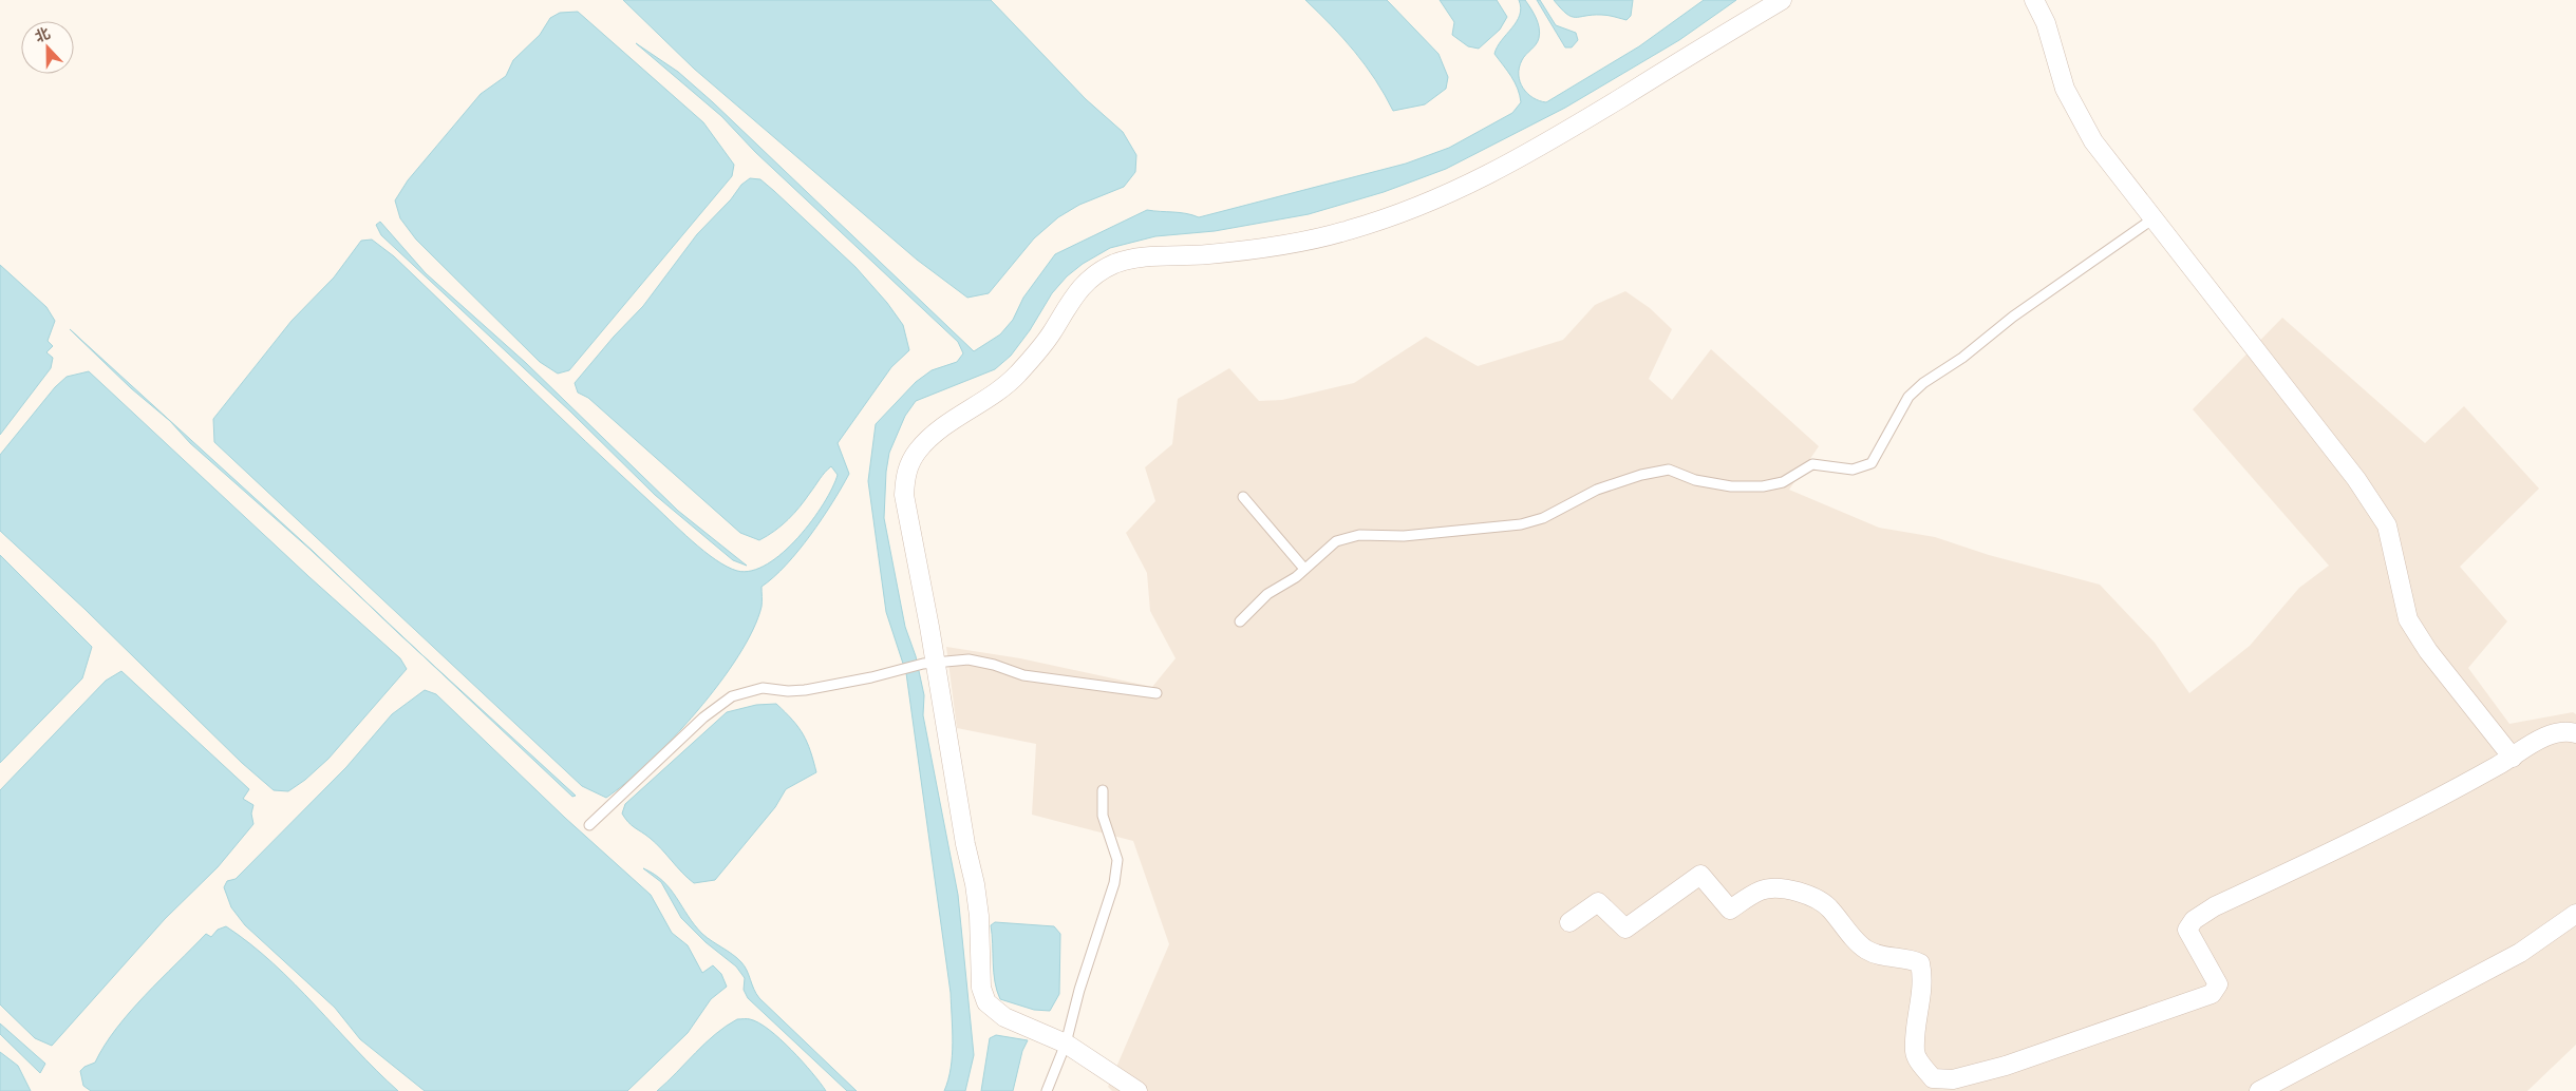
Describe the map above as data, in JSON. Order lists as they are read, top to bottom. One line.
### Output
{"north":"top"}
